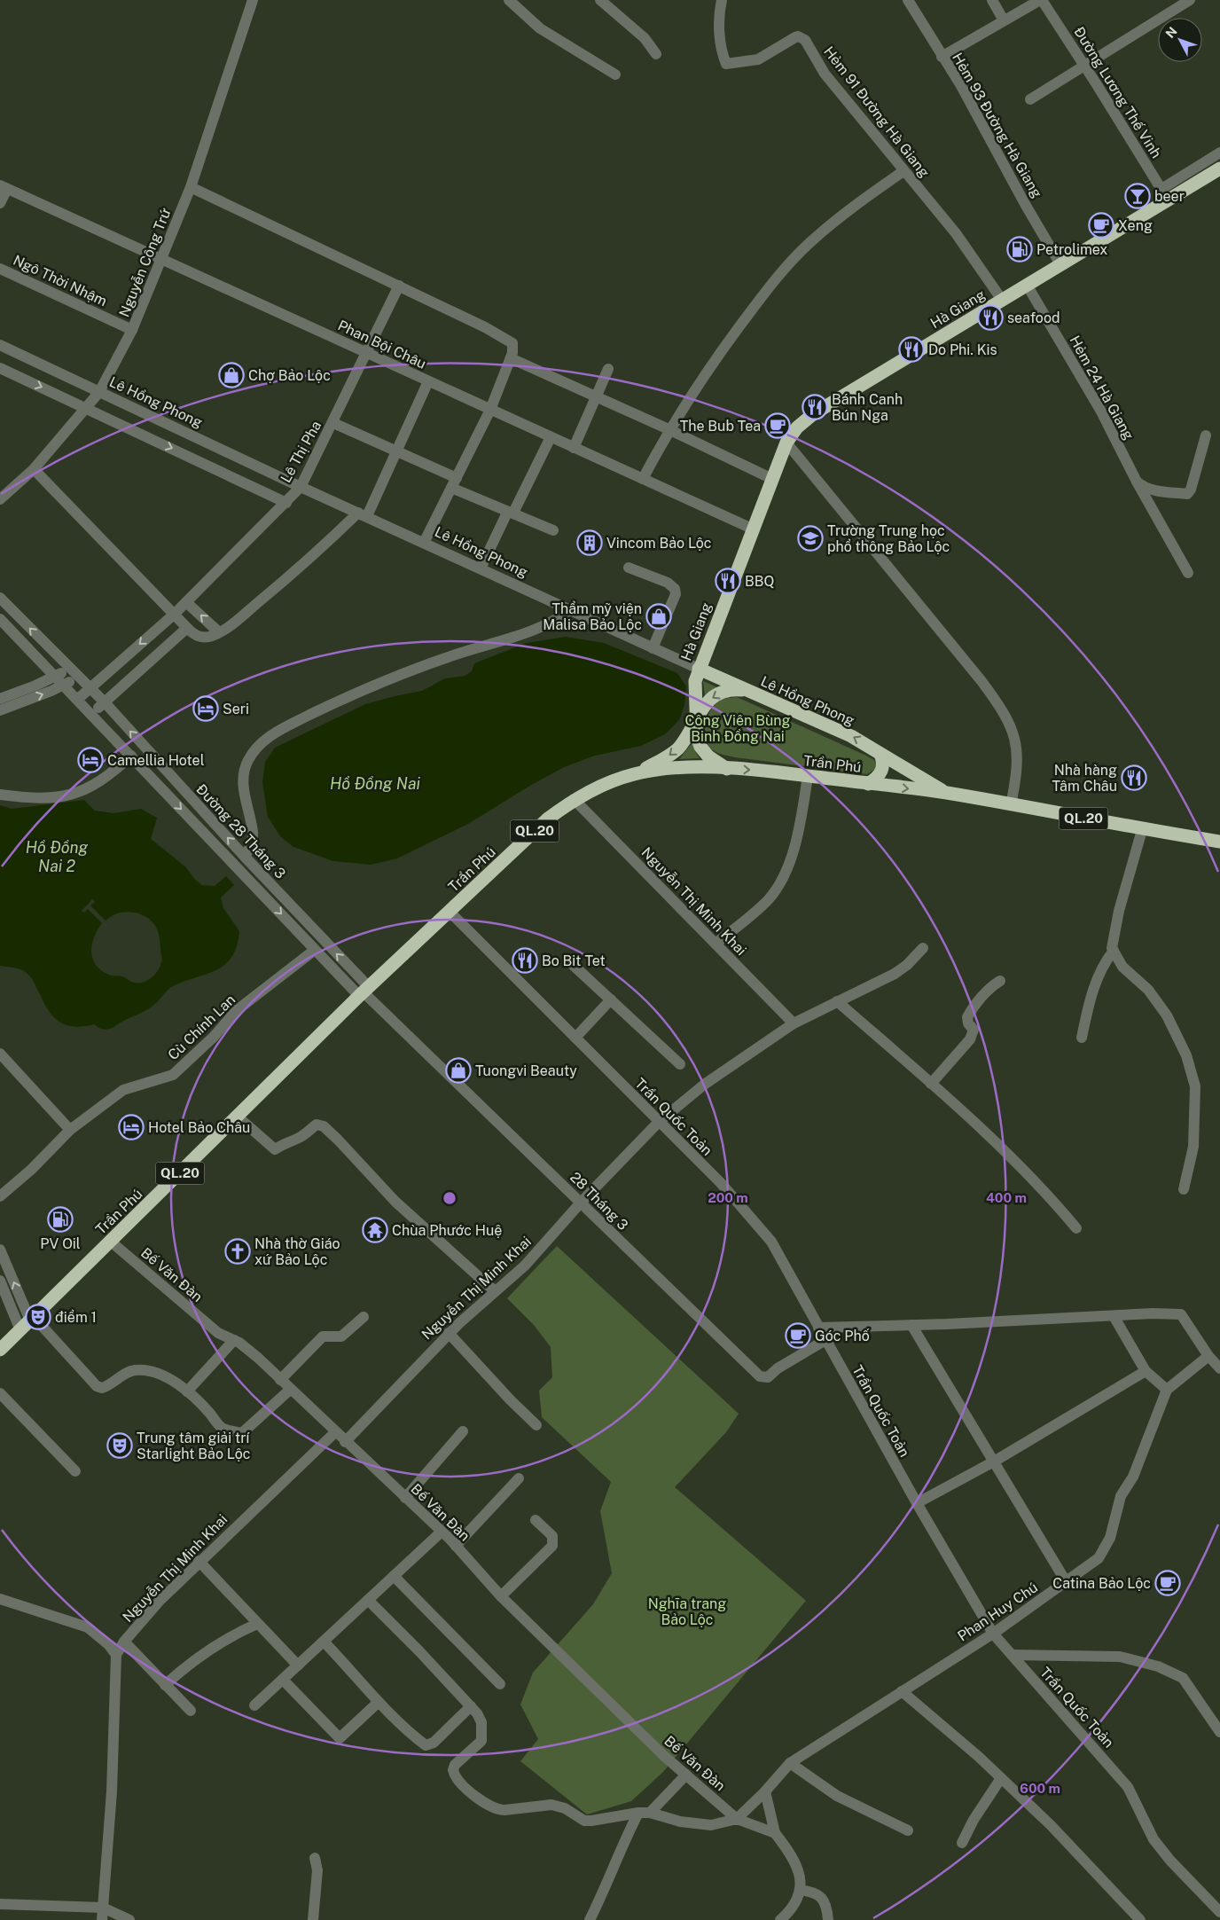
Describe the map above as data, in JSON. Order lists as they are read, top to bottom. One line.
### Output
{"streets":{"highway":["Hà Giang","Lê Hồng Phong","Trần Phú","QL.20"],"street":["Đường Lương Thế Vinh","Hẻm 91 Đường Hà Giang","Hẻm 93 Đường Hà Giang","Nguyễn Công Trứ","Ngô Thời Nhậm","Phan Bội Châu","Hẻm 24 Hà Giang","Lê Thị Pha","Đường 28 Tháng 3","Nguyễn Thị Minh Khai","Cù Chính Lan","Trần Quốc Toản","28 Tháng 3","Bế Văn Đàn","Phan Huy Chú"]},"crossings":[["Đường Lương Thế Vinh","Hà Giang"],["Hẻm 91 Đường Hà Giang","Hà Giang"],["Hẻm 93 Đường Hà Giang","Hà Giang"],["Nguyễn Công Trứ","Ngô Thời Nhậm"],["Nguyễn Công Trứ","Phan Bội Châu"],["Nguyễn Công Trứ","Lê Hồng Phong"],["Hà Giang","Phan Bội Châu"],["Hà Giang","Hẻm 24 Hà Giang"],["Hà Giang","Lê Hồng Phong"],["Hà Giang","Trần Phú"],["Phan Bội Châu","Lê Thị Pha"],["Lê Hồng Phong","Lê Thị Pha"],["Lê Hồng Phong","Trần Phú"],["Lê Thị Pha","Đường 28 Tháng 3"],["Trần Phú","Đường 28 Tháng 3"],["Trần Phú","Nguyễn Thị Minh Khai"],["Trần Phú","Trần Quốc Toản"],["Trần Phú","28 Tháng 3"],["Trần Phú","Bế Văn Đàn"],["Đường 28 Tháng 3","Cù Chính Lan"],["Đường 28 Tháng 3","28 Tháng 3"],["Nguyễn Thị Minh Khai","Trần Quốc Toản"],["Nguyễn Thị Minh Khai","28 Tháng 3"],["Nguyễn Thị Minh Khai","Bế Văn Đàn"],["Trần Quốc Toản","28 Tháng 3"],["Trần Quốc Toản","Phan Huy Chú"],["Bế Văn Đàn","Phan Huy Chú"]],"water":["Hồ Đồng Nai","Hồ Đồng Nai 2"],"parks":["Công Viên Bùng Binh Đồng Nai","Nghĩa trang Bảo Lộc"],"places":{"bar":["beer"],"cafe":["Xeng","The Bub Tea","Góc Phố","Catina Bảo Lộc"],"fuel station":["Petrolimex","PV Oil"],"restaurant":["seafood","Do Phi. Kis","Bánh Canh Bún Nga","BBQ","Nhà hàng Tâm Châu","Bo Bit Tet"],"shop":["Chợ Bảo Lộc","Thẩm mỹ viện Malisa Bảo Lộc","Tuongvi Beauty"],"school or university":["Trường Trung học phổ thông Bảo Lộc"],"building":["Vincom Bảo Lộc"],"hotel":["Seri","Camellia Hotel","Hotel Bảo Châu"],"temple":["Chùa Phước Huệ"],"church":["Nhà thờ Giáo xứ Bảo Lộc"],"theatre":["điểm 1","Trung tâm giải trí Starlight Bảo Lộc"]},"north":"top left","rings":["200 m","400 m","600 m"]}
